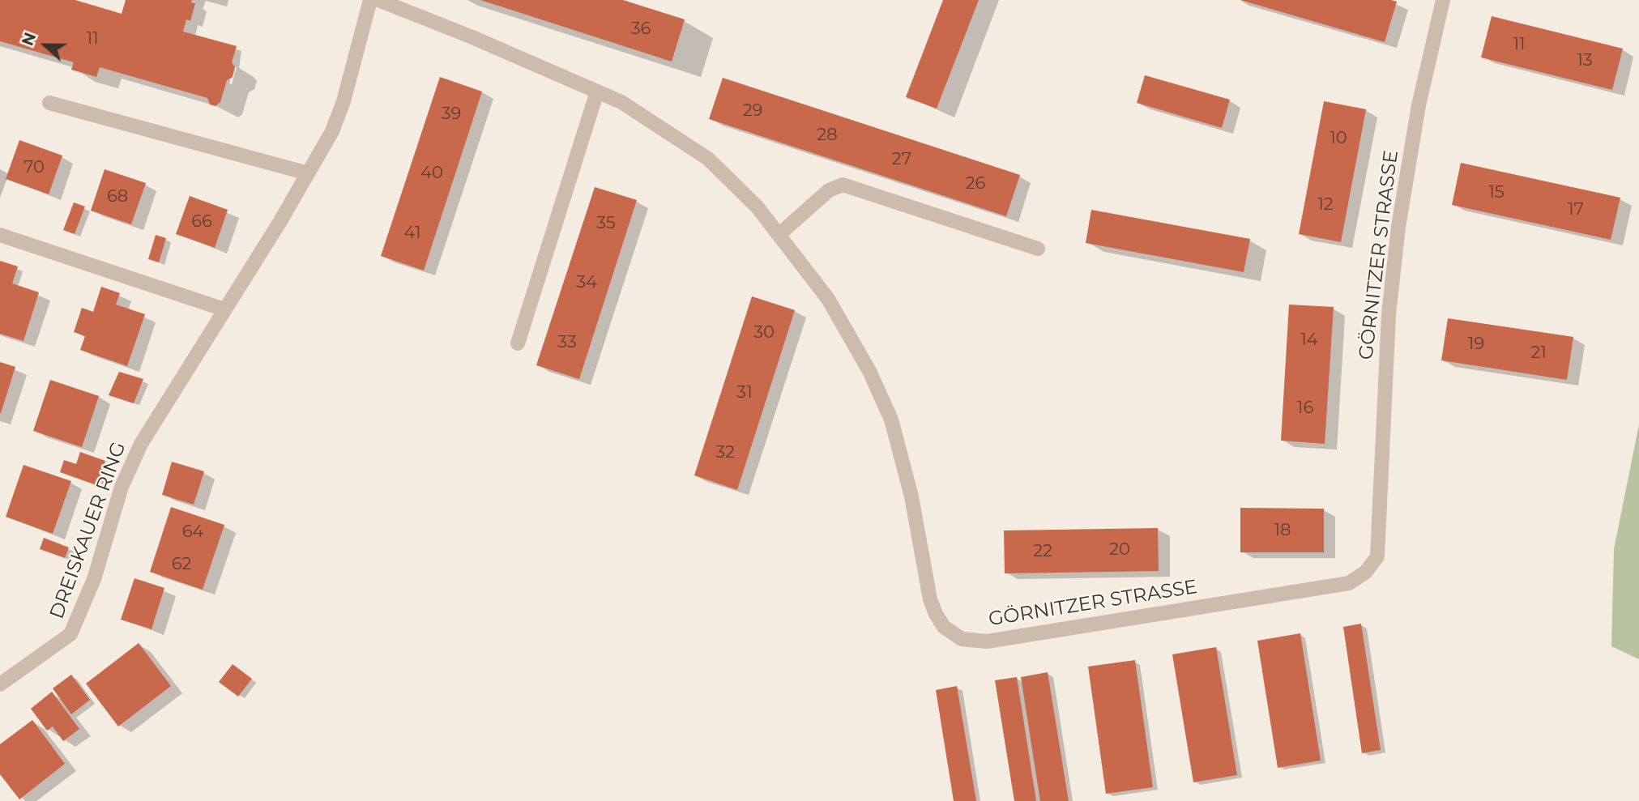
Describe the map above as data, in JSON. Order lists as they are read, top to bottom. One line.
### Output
{"streets":{"street":["GÖRNITZER STRASSE","DREISKAUER RING"]},"house_numbers":["36","11","11","13","29","39","28","10","27","70","40","26","15","68","12","17","66","35","41","34","30","14","33","19","21","31","16","32","18","64","20","22","62"],"north":"left"}
